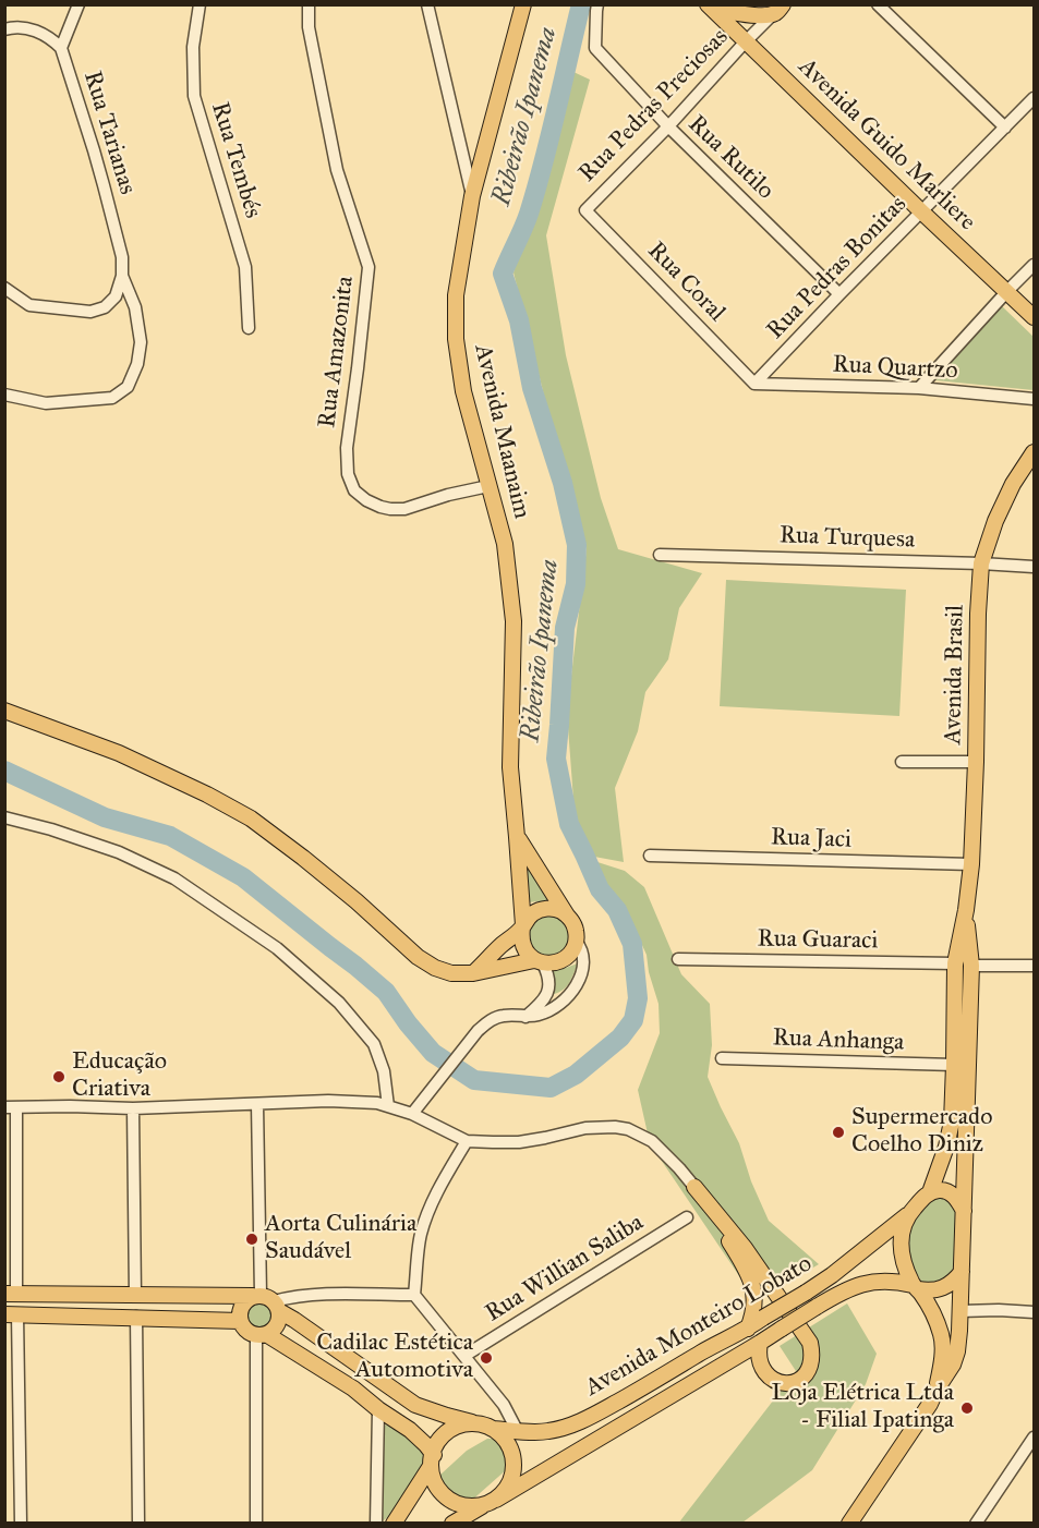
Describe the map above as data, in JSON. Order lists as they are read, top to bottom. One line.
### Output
{"streets":{"main road":["Avenida Guido Marliere","Avenida Maanaim","Avenida Brasil","Avenida Monteiro Lobato"],"street":["Rua Pedras Preciosas","Rua Tarianas","Rua Rutilo","Rua Tembés","Rua Pedras Bonitas","Rua Coral","Rua Amazonita","Rua Quartzo","Rua Turquesa","Rua Jaci","Rua Guaraci","Rua Anhanga","Rua Willian Saliba"]},"crossings":[["Rua Pedras Preciosas","Avenida Guido Marliere"],["Rua Pedras Preciosas","Rua Rutilo"],["Rua Pedras Preciosas","Rua Coral"],["Avenida Guido Marliere","Rua Pedras Bonitas"],["Rua Rutilo","Rua Pedras Bonitas"],["Rua Pedras Bonitas","Rua Coral"],["Rua Pedras Bonitas","Rua Quartzo"],["Rua Coral","Rua Quartzo"],["Rua Amazonita","Avenida Maanaim"],["Rua Turquesa","Avenida Brasil"],["Avenida Brasil","Rua Jaci"],["Avenida Brasil","Rua Guaraci"],["Avenida Brasil","Rua Anhanga"],["Avenida Brasil","Avenida Monteiro Lobato"]],"water":["Ribeirão Ipanema"],"places":["Educação Criativa","Supermercado Coelho Diniz","Aorta Culinária Saudável","Cadilac Estética Automotiva","Loja Elétrica Ltda - Filial Ipatinga"]}
